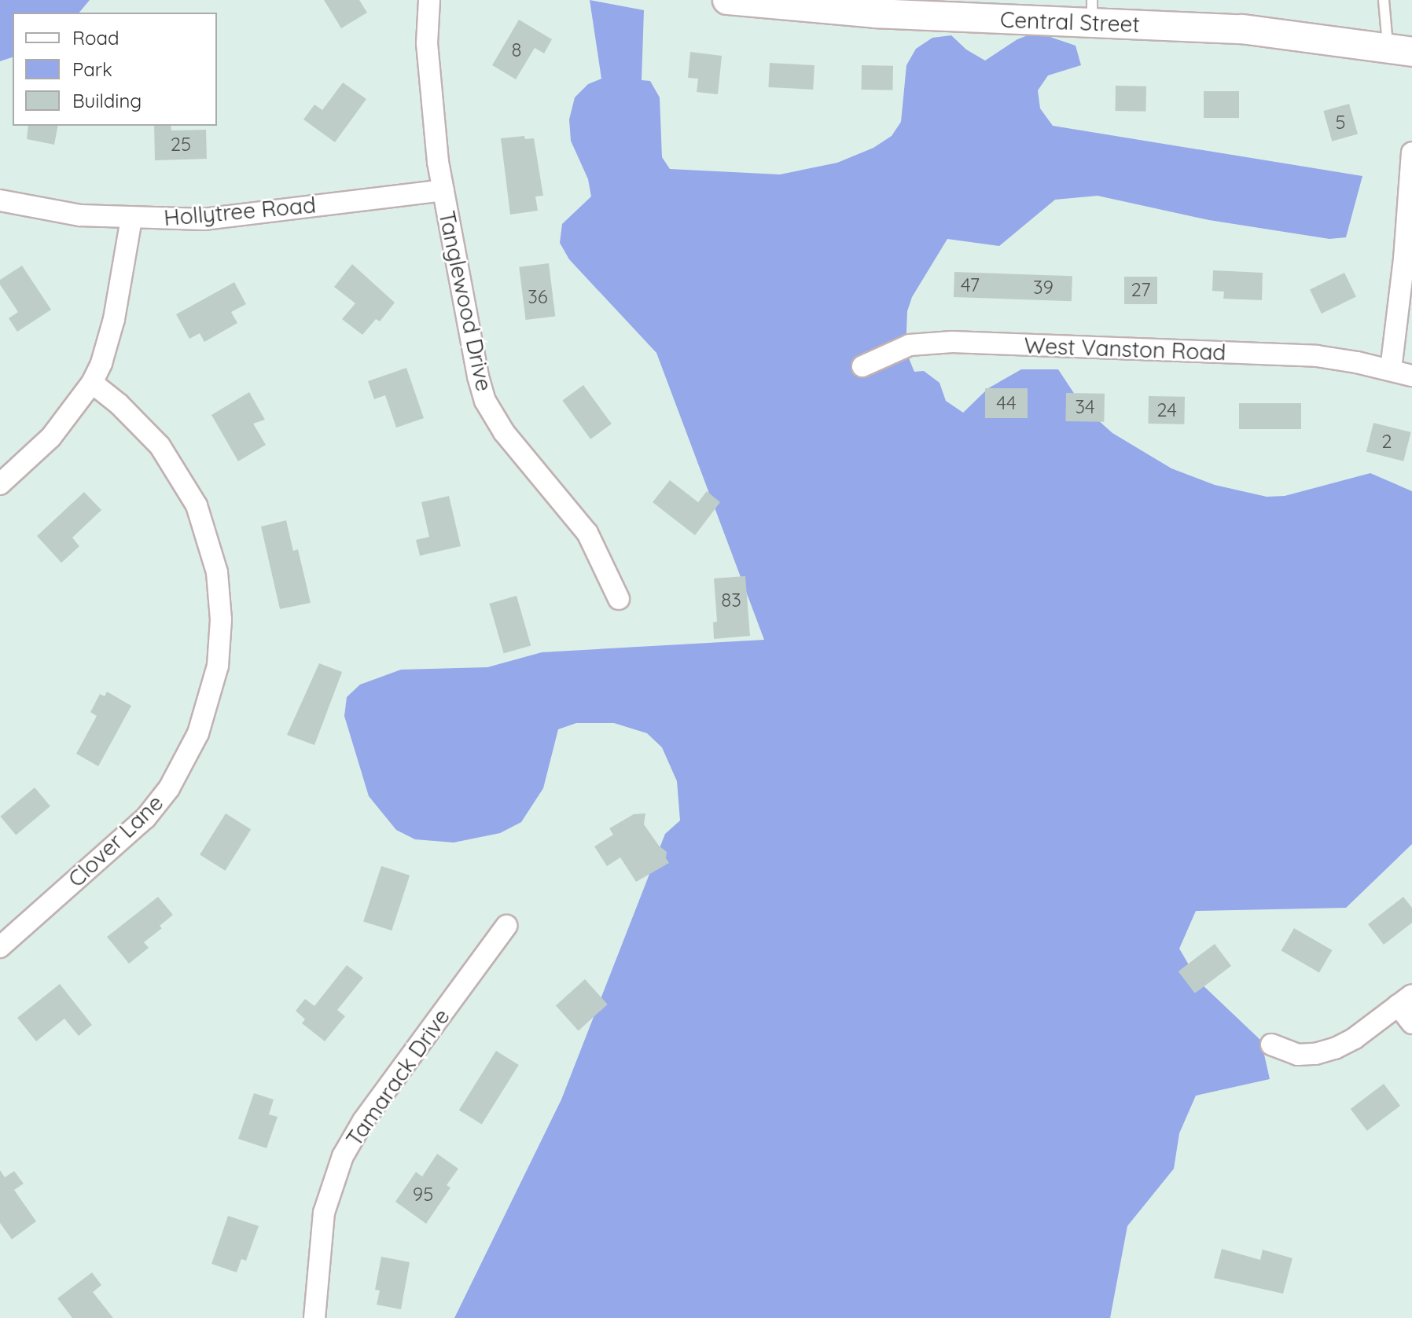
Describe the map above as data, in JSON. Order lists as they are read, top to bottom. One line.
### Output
{"streets":{"main road":["Central Street"],"street":["Hollytree Road","Tanglewood Drive","West Vanston Road","Clover Lane","Tamarack Drive"]},"crossings":[["Hollytree Road","Tanglewood Drive"]],"house_numbers":["8","5","25","47","39","27","36","44","34","24","2","83","95"],"legend":["Road","Park","Building"]}
